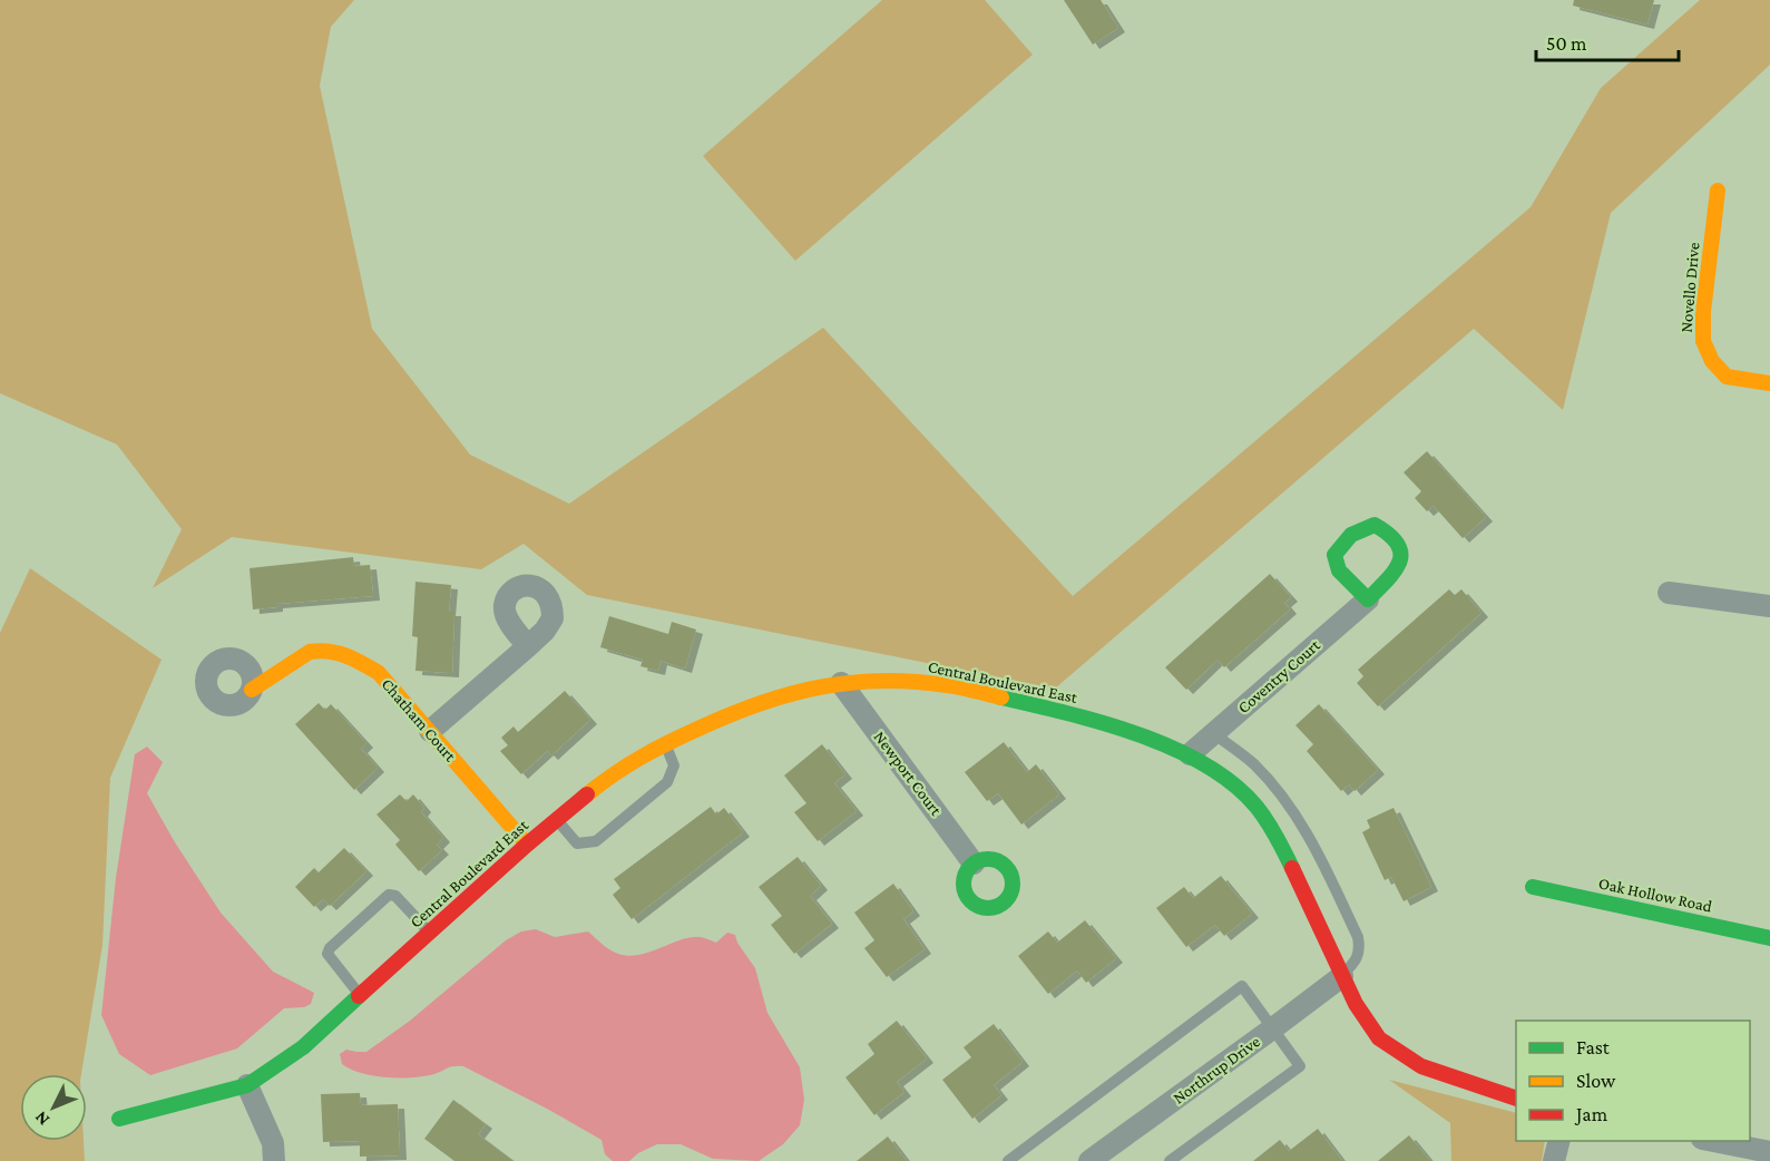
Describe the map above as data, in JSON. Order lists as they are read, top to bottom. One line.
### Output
{"streets":{"street":["Novello Drive","Coventry Court","Central Boulevard East","Chatham Court","Newport Court","Oak Hollow Road","Northrup Drive"]},"crossings":[["Coventry Court","Central Boulevard East"],["Central Boulevard East","Chatham Court"],["Central Boulevard East","Newport Court"],["Central Boulevard East","Northrup Drive"]],"legend":["Fast","Slow","Jam"],"scale_bar":"50 m","north":"bottom left"}
